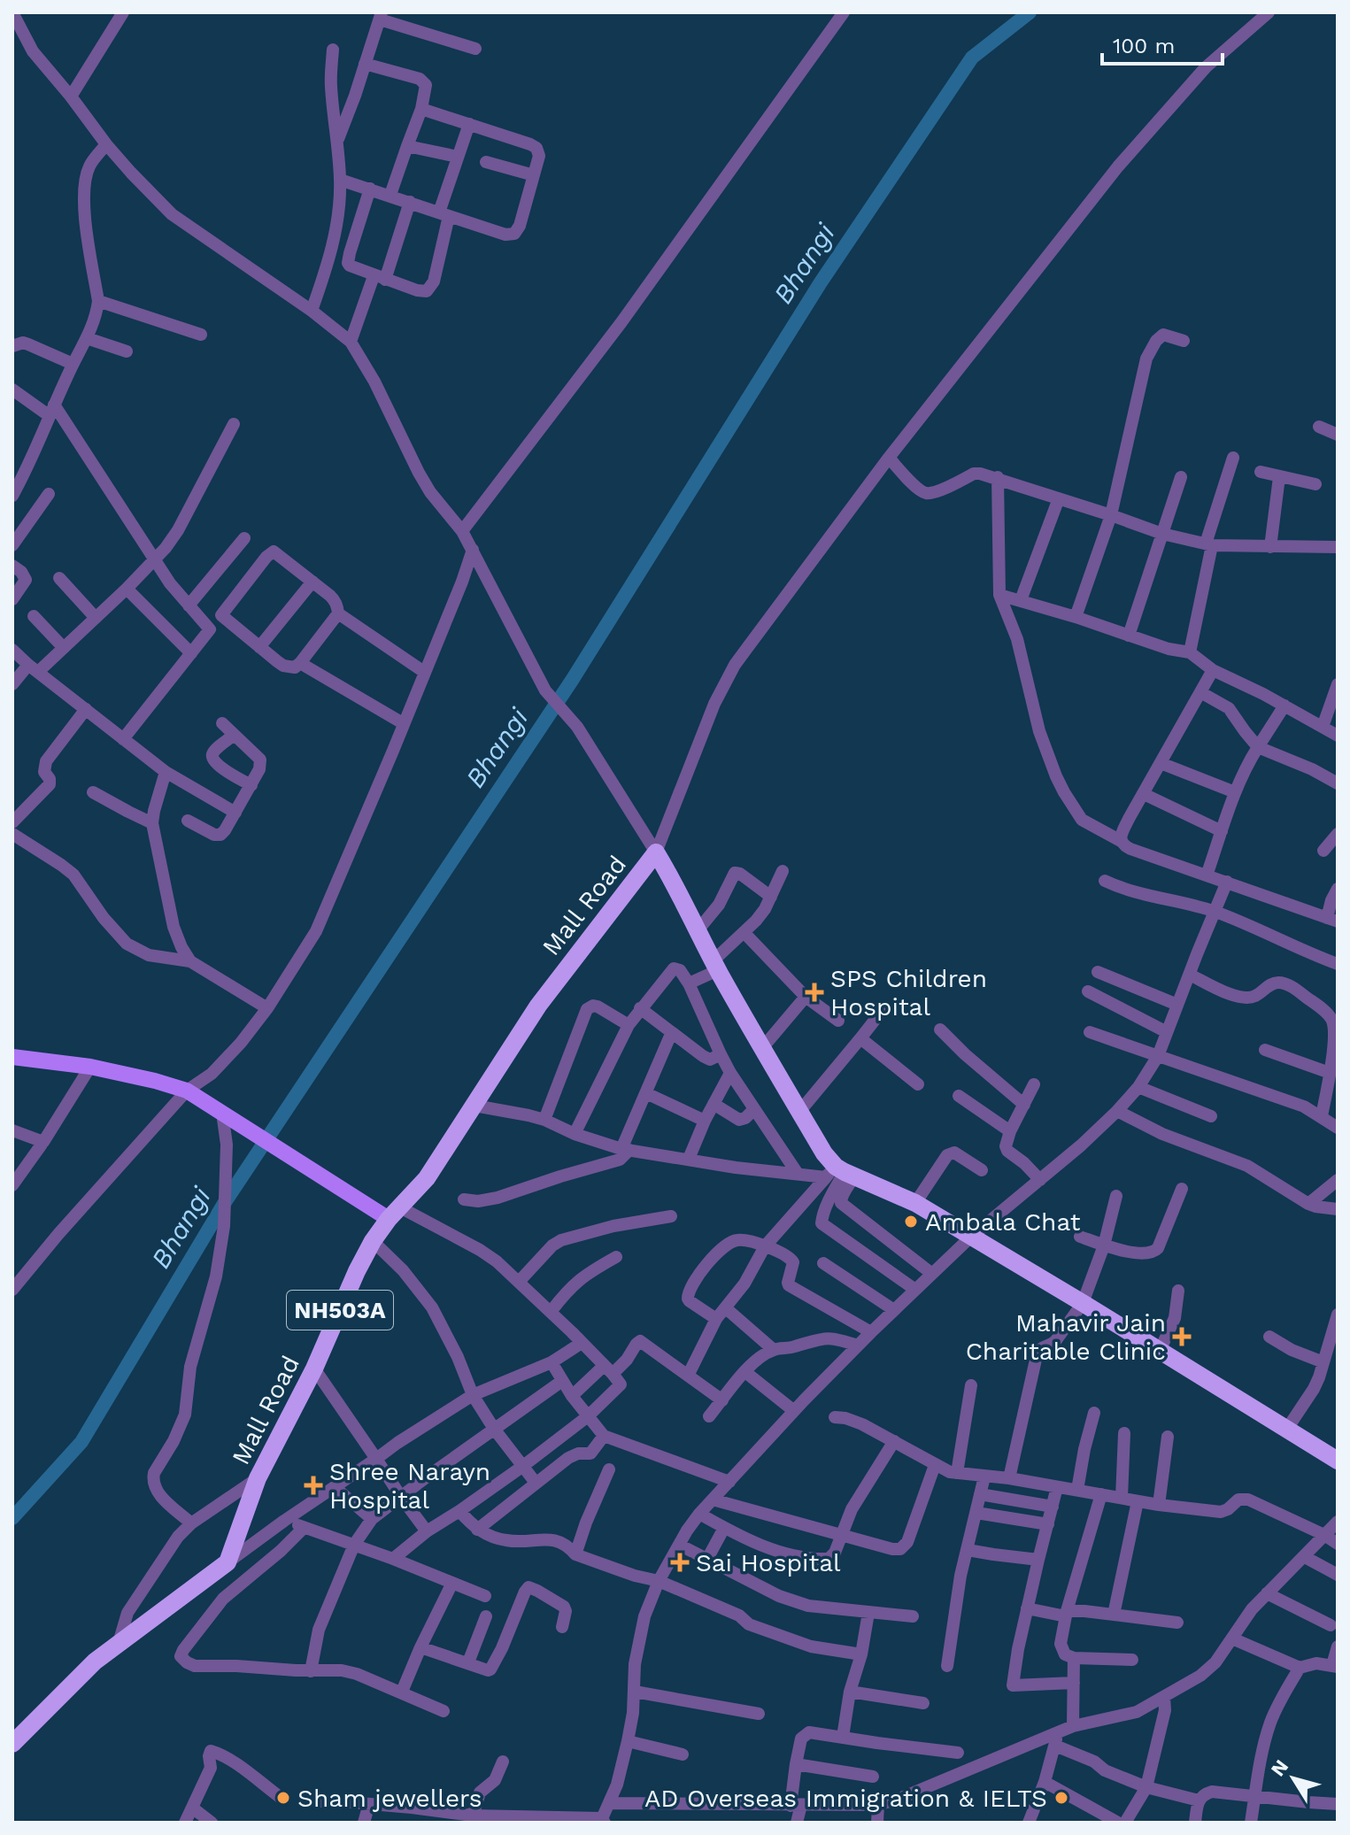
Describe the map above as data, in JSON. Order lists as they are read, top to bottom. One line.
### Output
{"streets":{"highway":["Mall Road","NH503A"]},"water":["Bhangi"],"places":{"health":["SPS Children Hospital","Mahavir Jain Charitable Clinic","Shree Narayn Hospital","Sai Hospital"],"other":["Ambala Chat","Sham jewellers","AD Overseas Immigration & IELTS"]},"scale_bar":"100 m","north":"top left"}
